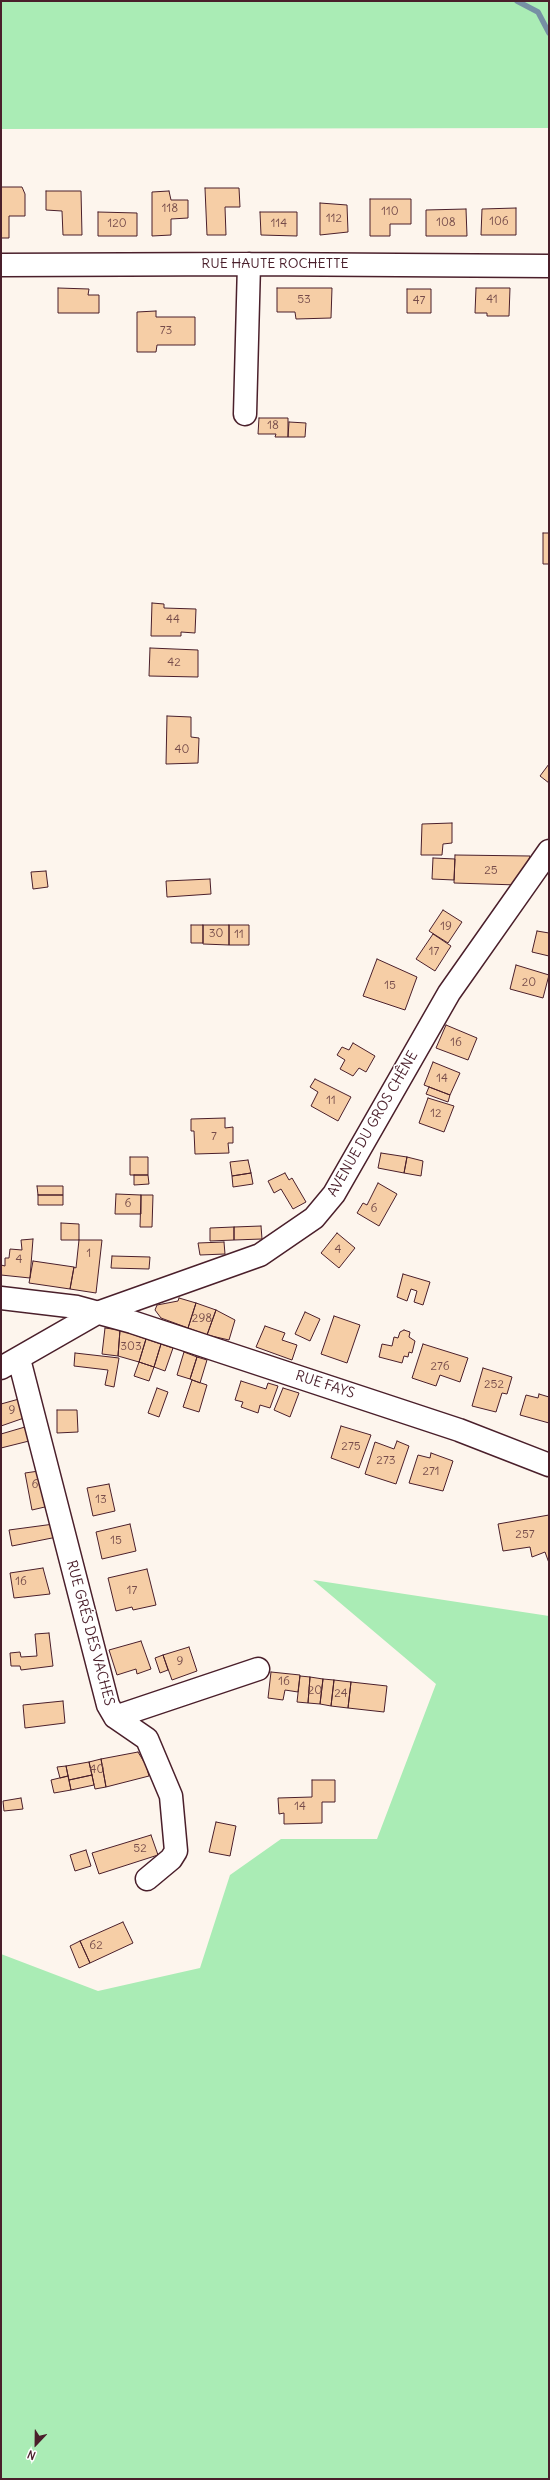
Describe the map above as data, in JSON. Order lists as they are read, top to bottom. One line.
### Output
{"streets":{"street":["RUE HAUTE ROCHETTE","AVENUE DU GROS CHÊNE","RUE FAYS","RUE GRÉS DES VACHES"]},"crossings":[["AVENUE DU GROS CHÊNE","RUE FAYS"],["AVENUE DU GROS CHÊNE","RUE GRÉS DES VACHES"]],"house_numbers":["118","110","112","106","108","120","114","53","41","47","73","18","44","42","40","25","19","30","11","17","20","15","16","14","11","12","7","6","6","4","1","4","298","303","276","252","9","275","273","271","6","13","257","15","16","17","9","16","20","24","40","14","52","62"],"north":"bottom"}
